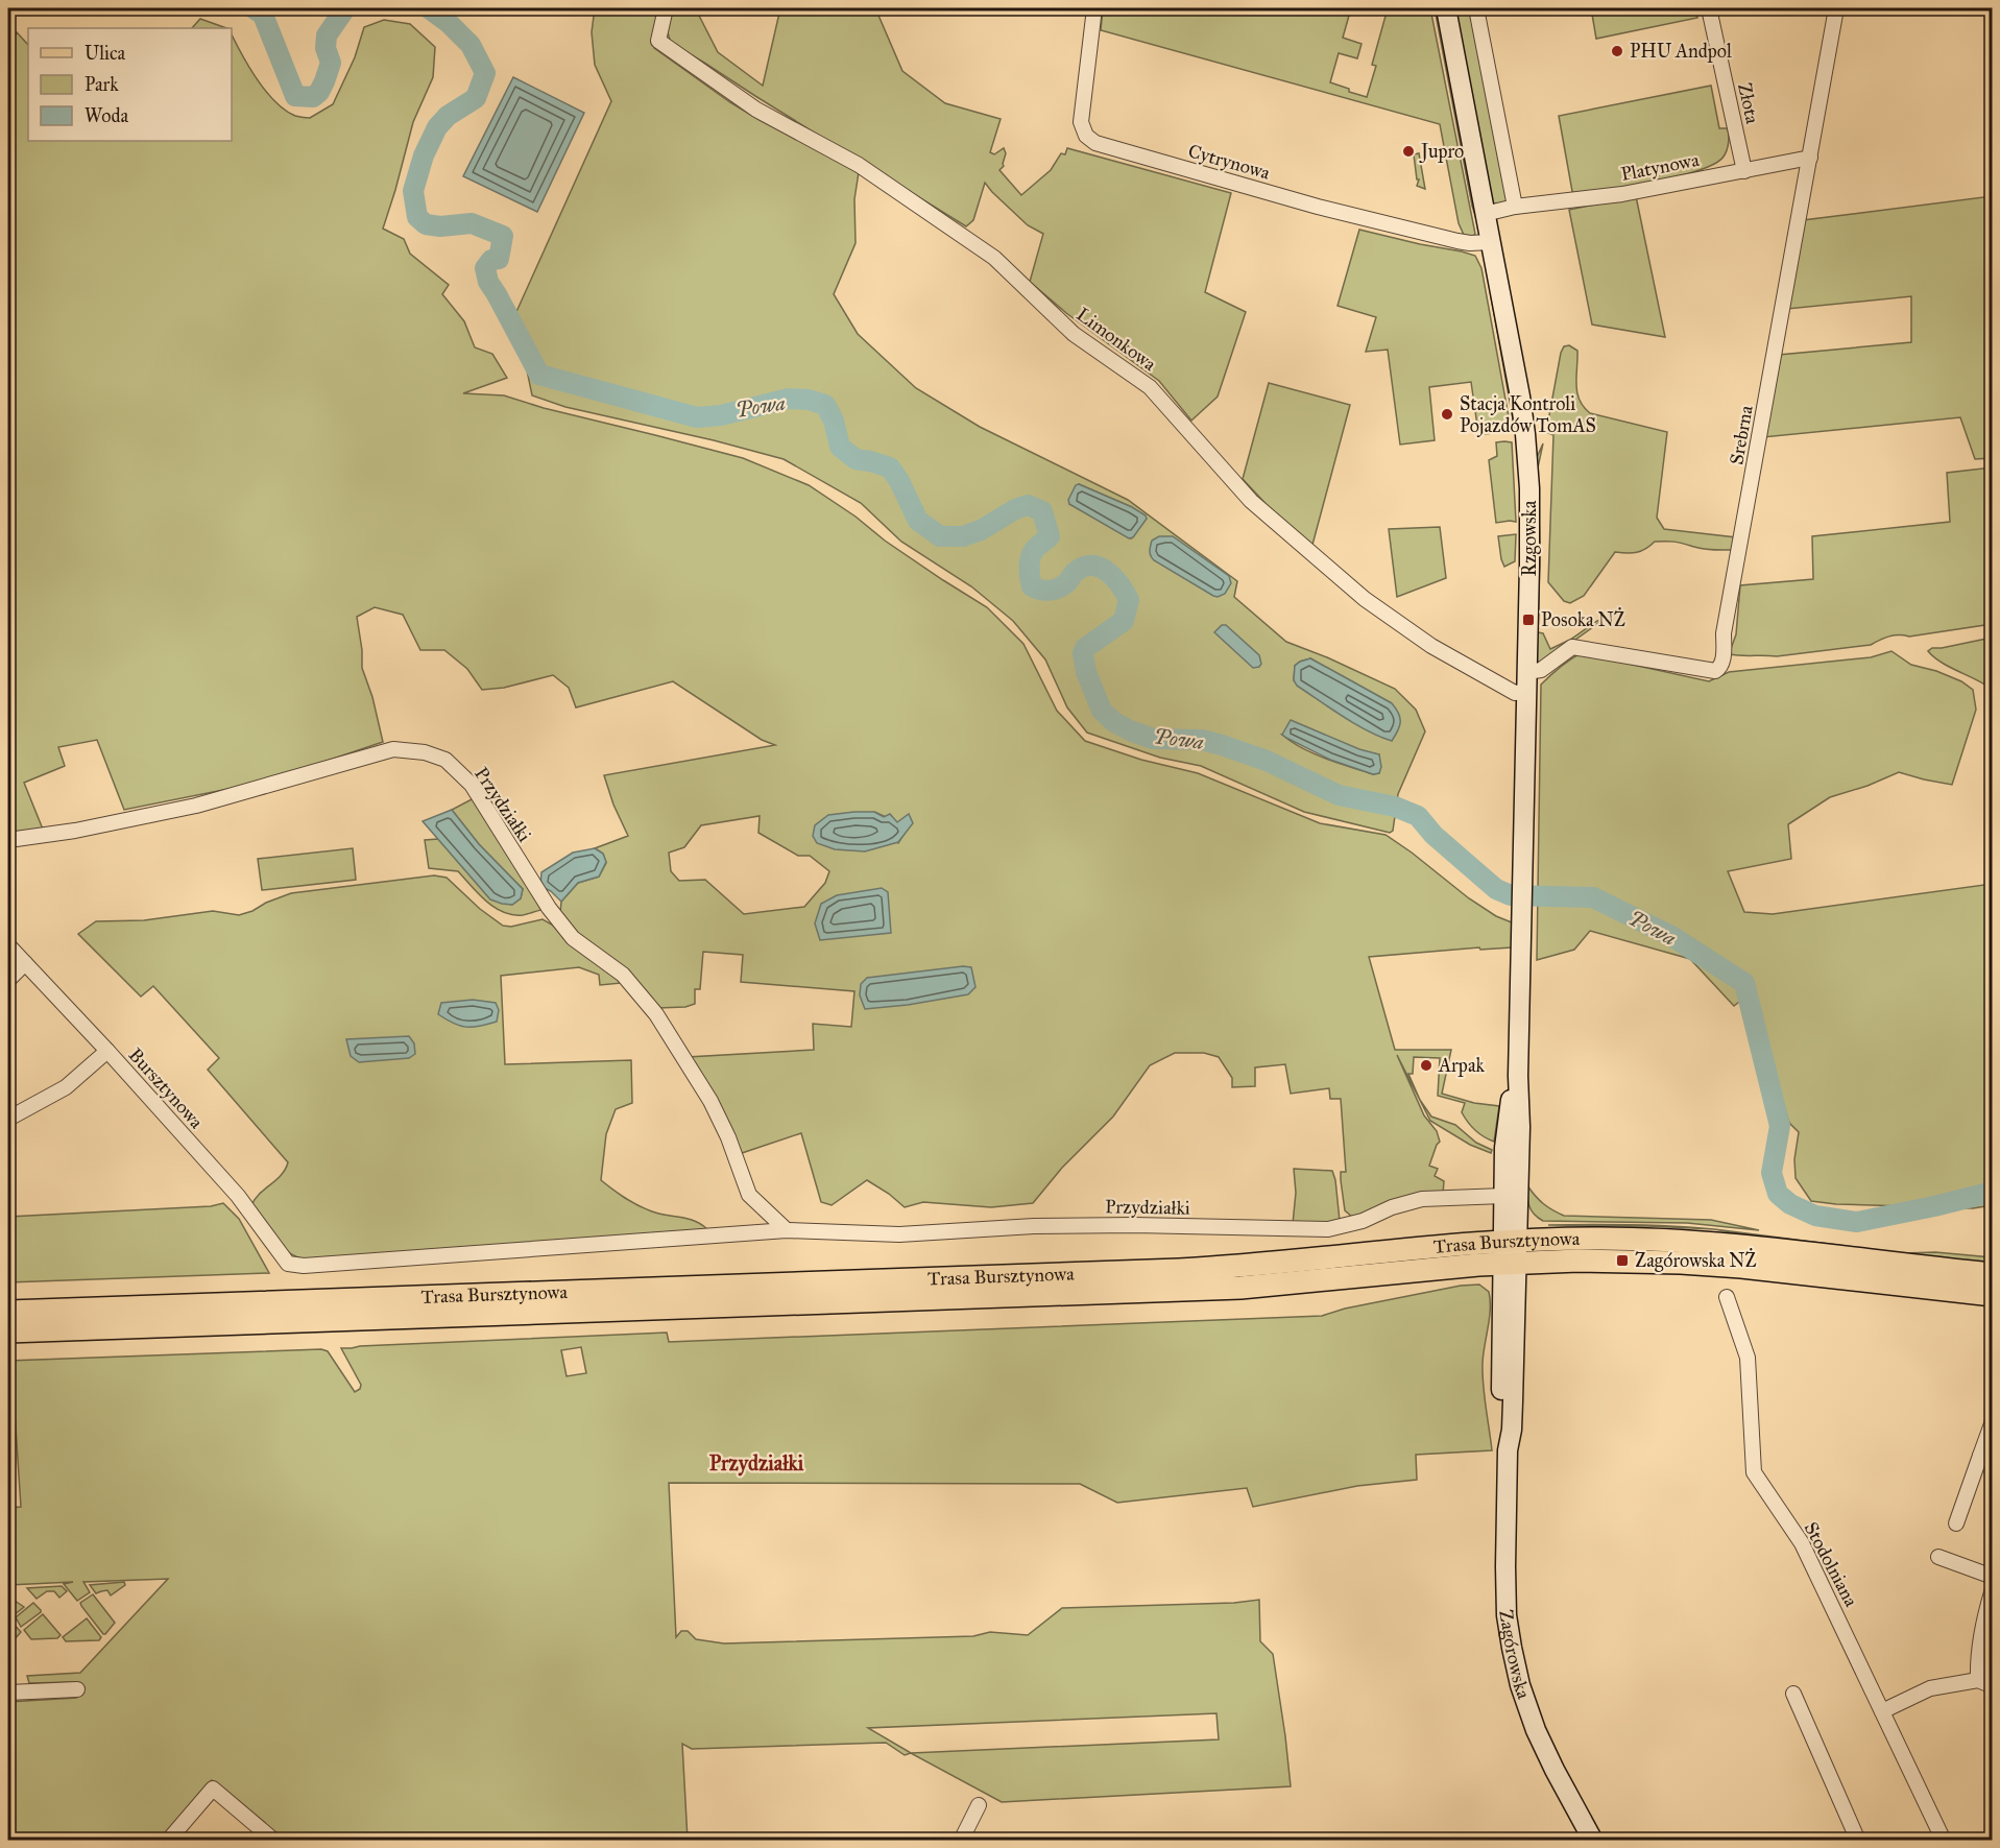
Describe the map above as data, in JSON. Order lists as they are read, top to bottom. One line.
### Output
{"streets":{"main road":["Trasa Bursztynowa"],"street":["Złota","Cytrynowa","Platynowa","Limonkowa","Srebrna","Rzgowska","Przydziałki","Bursztynowa","Stodolniana","Zagórowska"]},"crossings":[["Złota","Platynowa"],["Cytrynowa","Rzgowska"],["Platynowa","Srebrna"],["Platynowa","Rzgowska"],["Limonkowa","Rzgowska"],["Srebrna","Rzgowska"],["Rzgowska","Zagórowska"],["Przydziałki","Bursztynowa"],["Przydziałki","Zagórowska"],["Trasa Bursztynowa","Zagórowska"]],"districts":["Przydziałki"],"water":["Powa"],"places":{"other":["PHU Andpol","Jupro","Stacja Kontroli Pojazdów TomAS","Arpak"],"transit":["Posoka NŻ","Zagórowska NŻ"]},"legend":["Ulica","Park","Woda"]}
